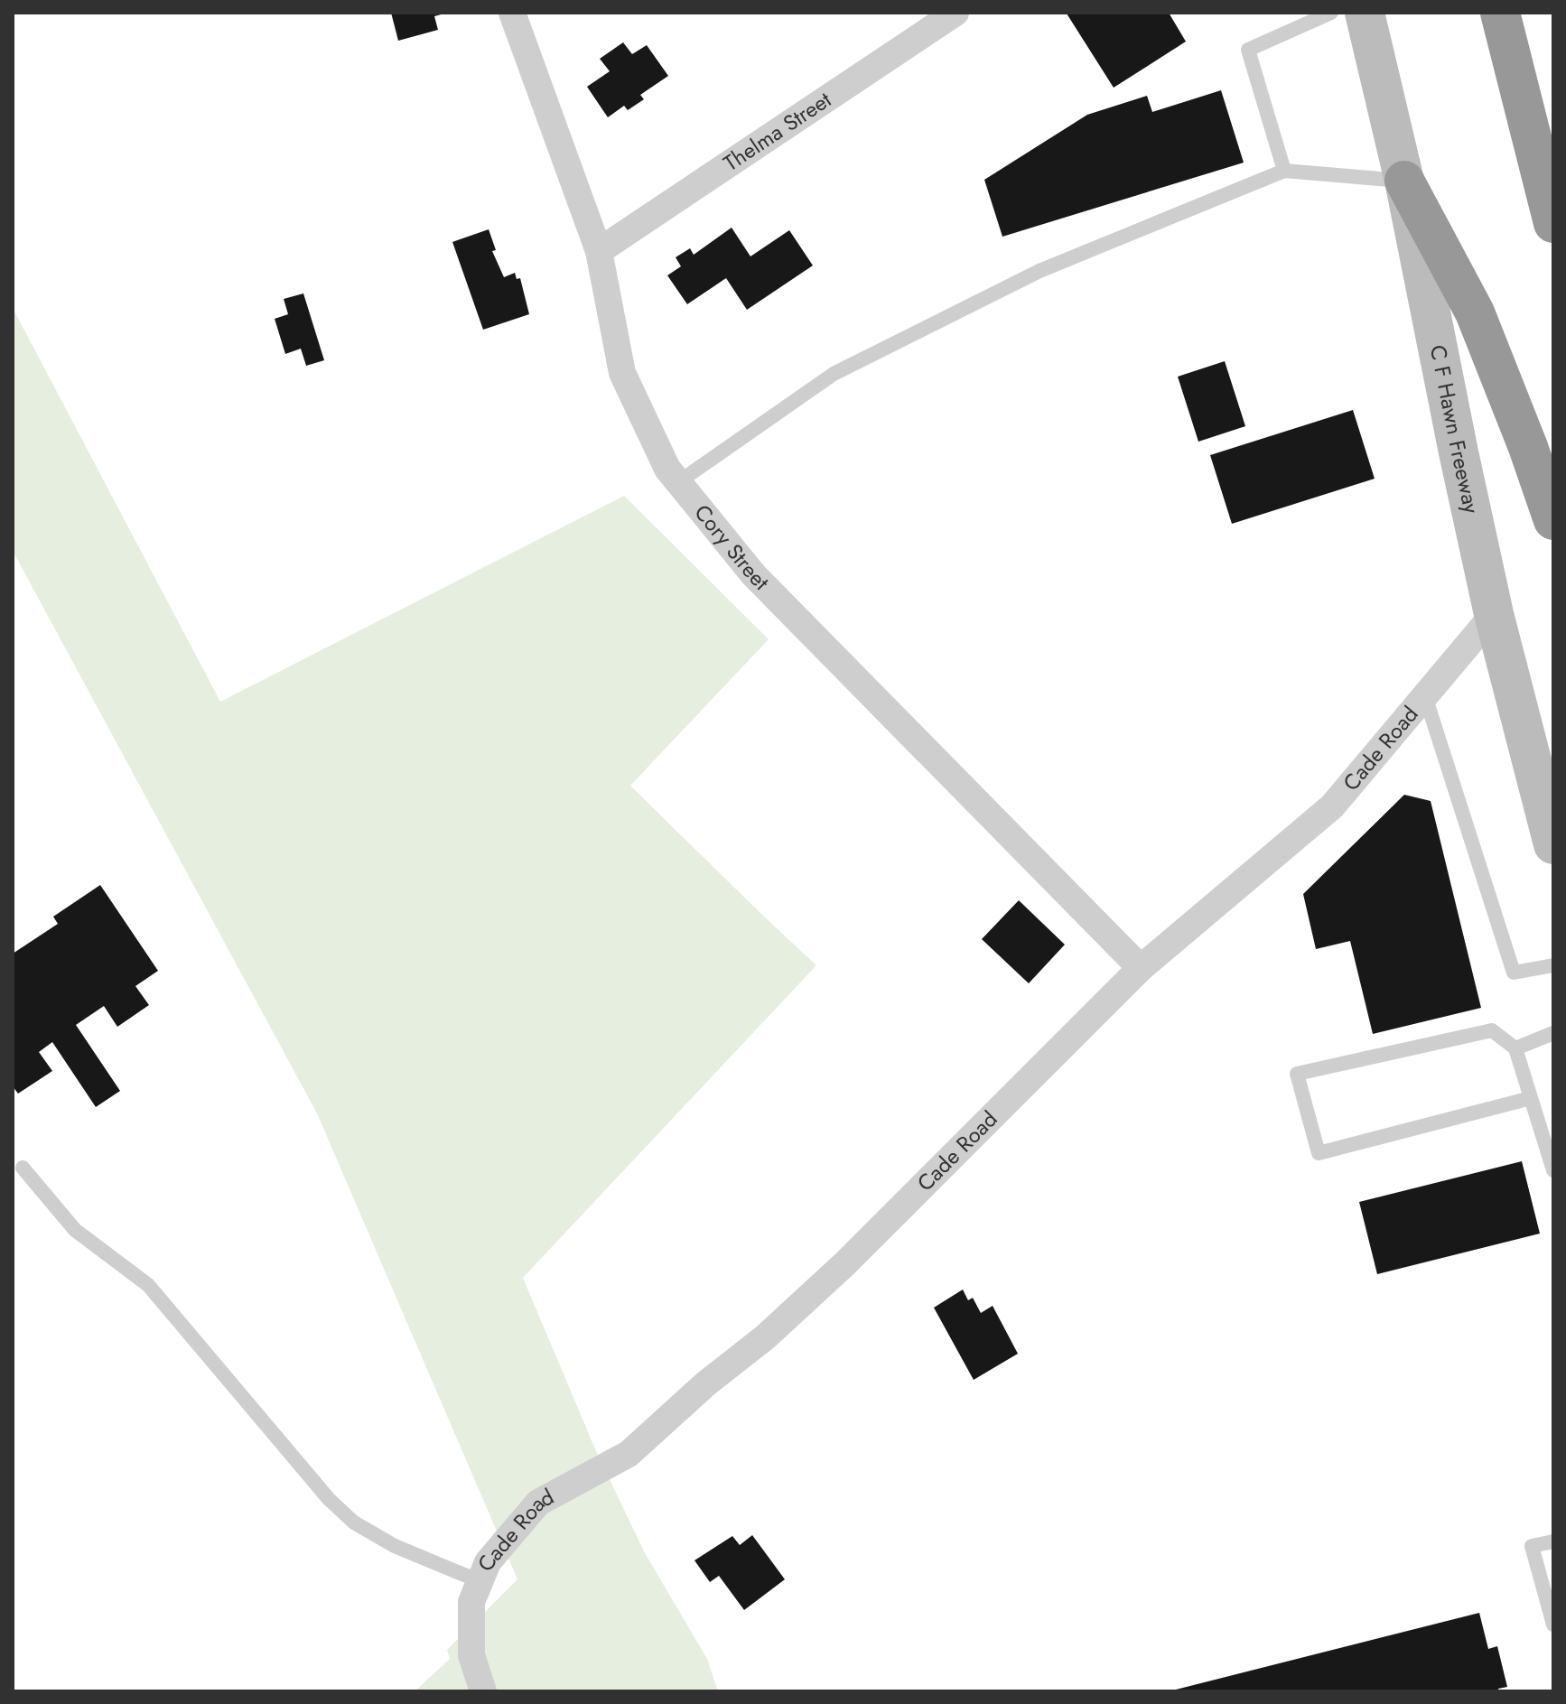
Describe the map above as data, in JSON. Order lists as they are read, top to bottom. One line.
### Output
{"streets":{"main road":["C F Hawn Freeway"],"street":["Thelma Street","Cory Street","Cade Road"]},"crossings":[["Thelma Street","Cory Street"],["C F Hawn Freeway","Cade Road"],["Cory Street","Cade Road"]]}
